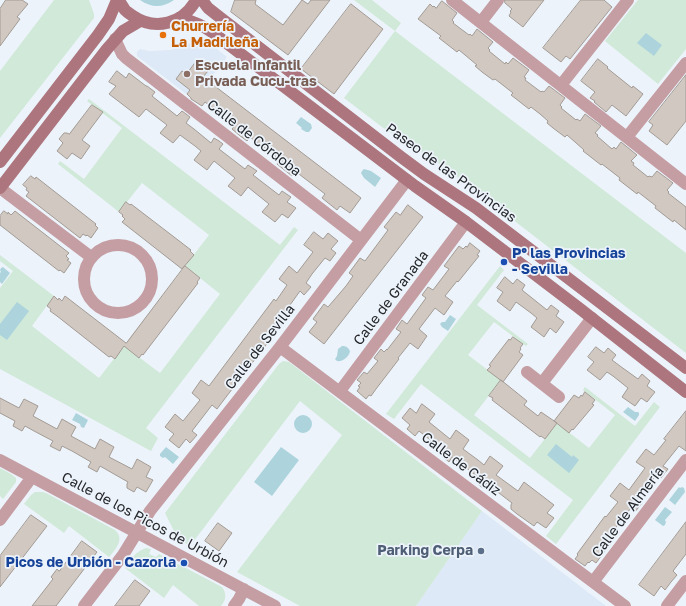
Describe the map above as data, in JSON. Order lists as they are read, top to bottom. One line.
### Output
{"streets":{"street":["Calle de Córdoba","Paseo de las Provincias","Calle de Granada","Calle de Sevilla","Calle de Cádiz","Calle de Almería","Calle de los Picos de Urbión"]},"crossings":[["Calle de Córdoba","Calle de Sevilla"],["Calle de Granada","Calle de Cádiz"],["Calle de Sevilla","Calle de Cádiz"],["Calle de Sevilla","Calle de los Picos de Urbión"],["Calle de Cádiz","Calle de Almería"]],"places":["Churrería La Madrileña","Escuela Infantil Privada Cucu-tras","Pº las Provincias - Sevilla","Parking Cerpa","Picos de Urbión - Cazorla"]}
